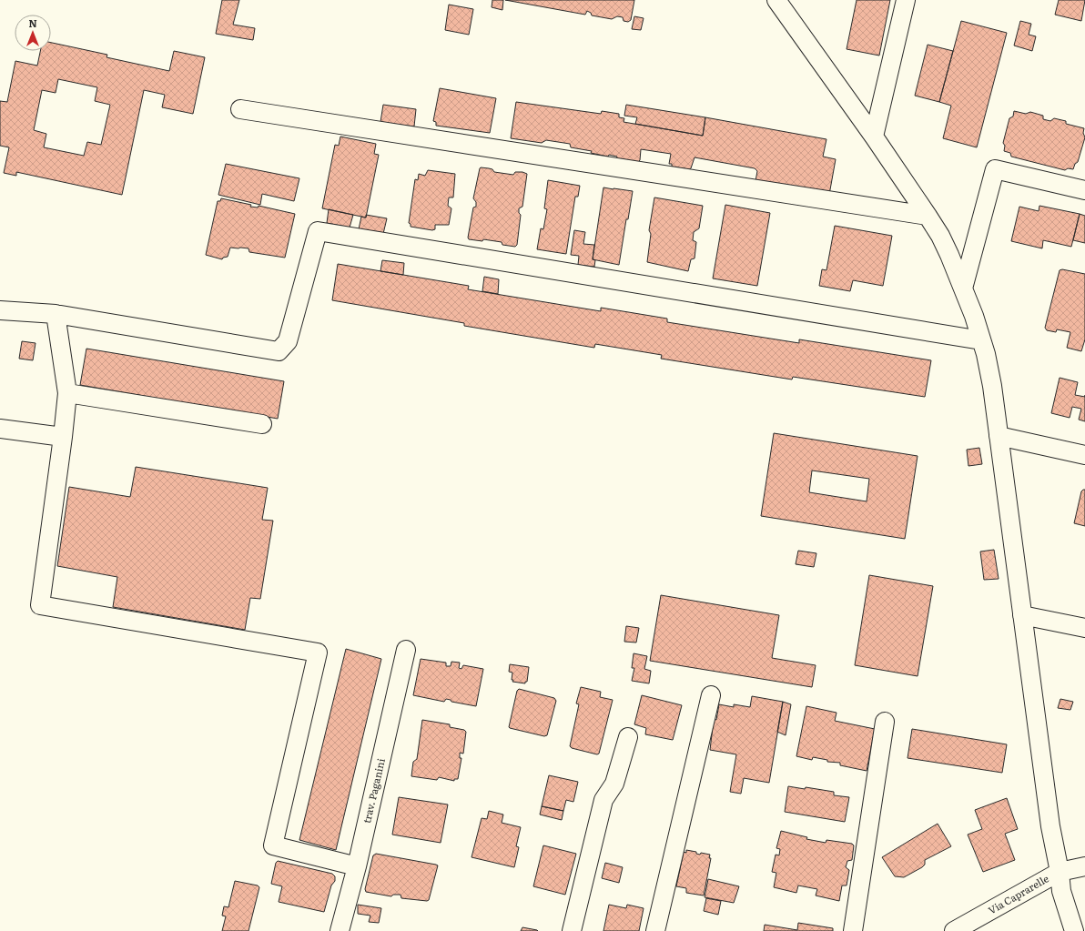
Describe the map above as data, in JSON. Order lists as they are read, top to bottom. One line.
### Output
{"streets":{"street":["trav. Paganini","Via Caprarelle"]},"north":"top"}
